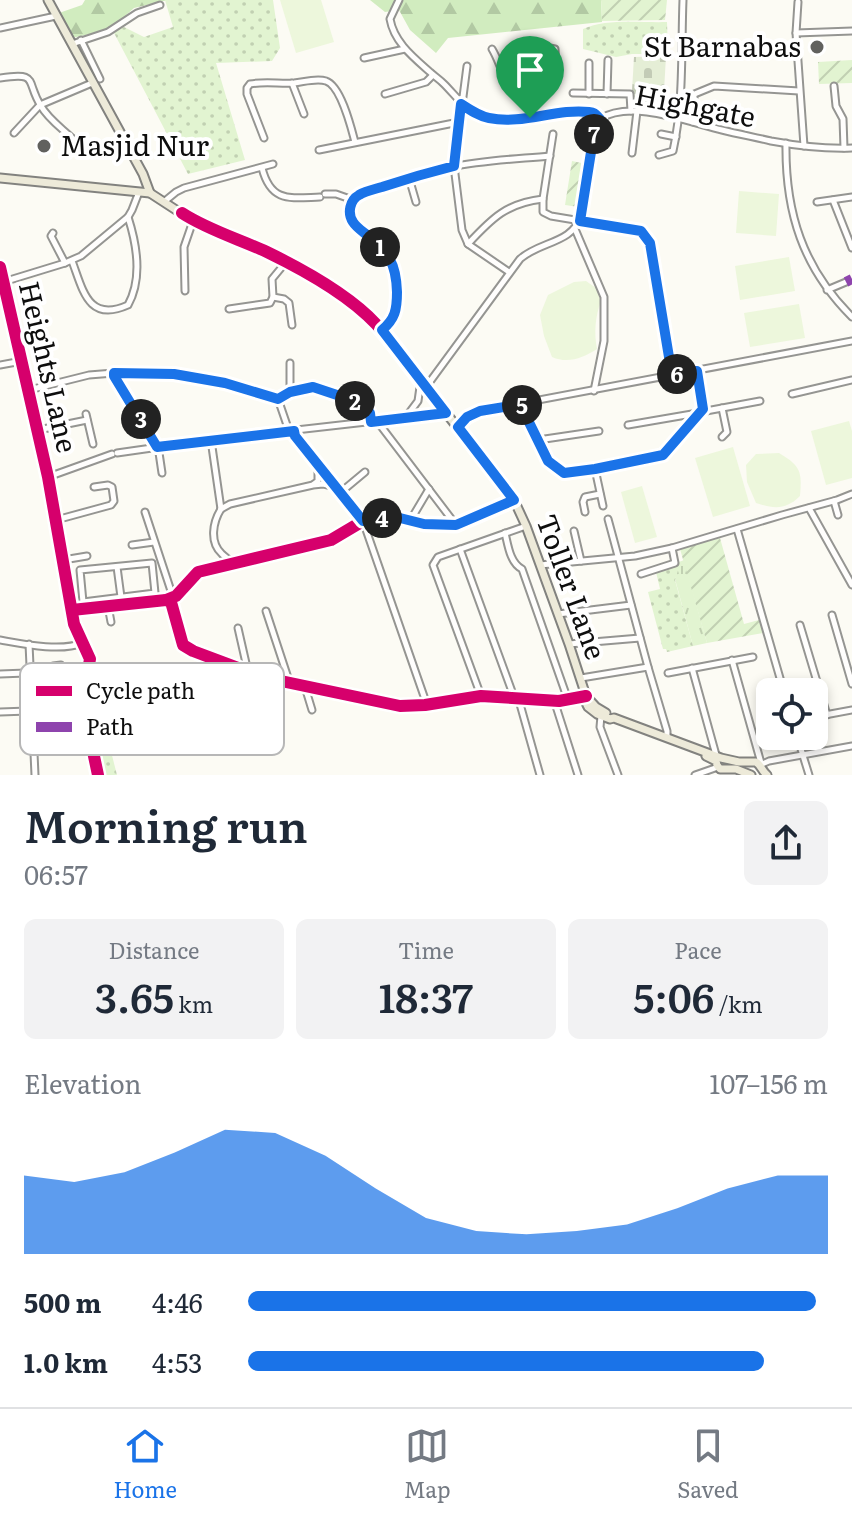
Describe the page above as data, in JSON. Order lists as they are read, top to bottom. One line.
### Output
{"streets":{"main road":["Toller Lane"],"street":["Highgate","Heights Lane"]},"places":["St Barnabas","Masjid Nur"],"legend":["Cycle path","Path"],"page":{"pins":["7","1","6","2","5","3","4"],"heading":["Morning run","06:57"],"stats":[["Distance","3.65 km"],["Time","18:37"],["Pace","5:06 /km"]],"chart":["Elevation","107–156 m"],"list":[{"name":"500 m","note":"4:46"},{"name":"1.0 km","note":"4:53"}],"tabs":["Home","Map","Saved"]}}
